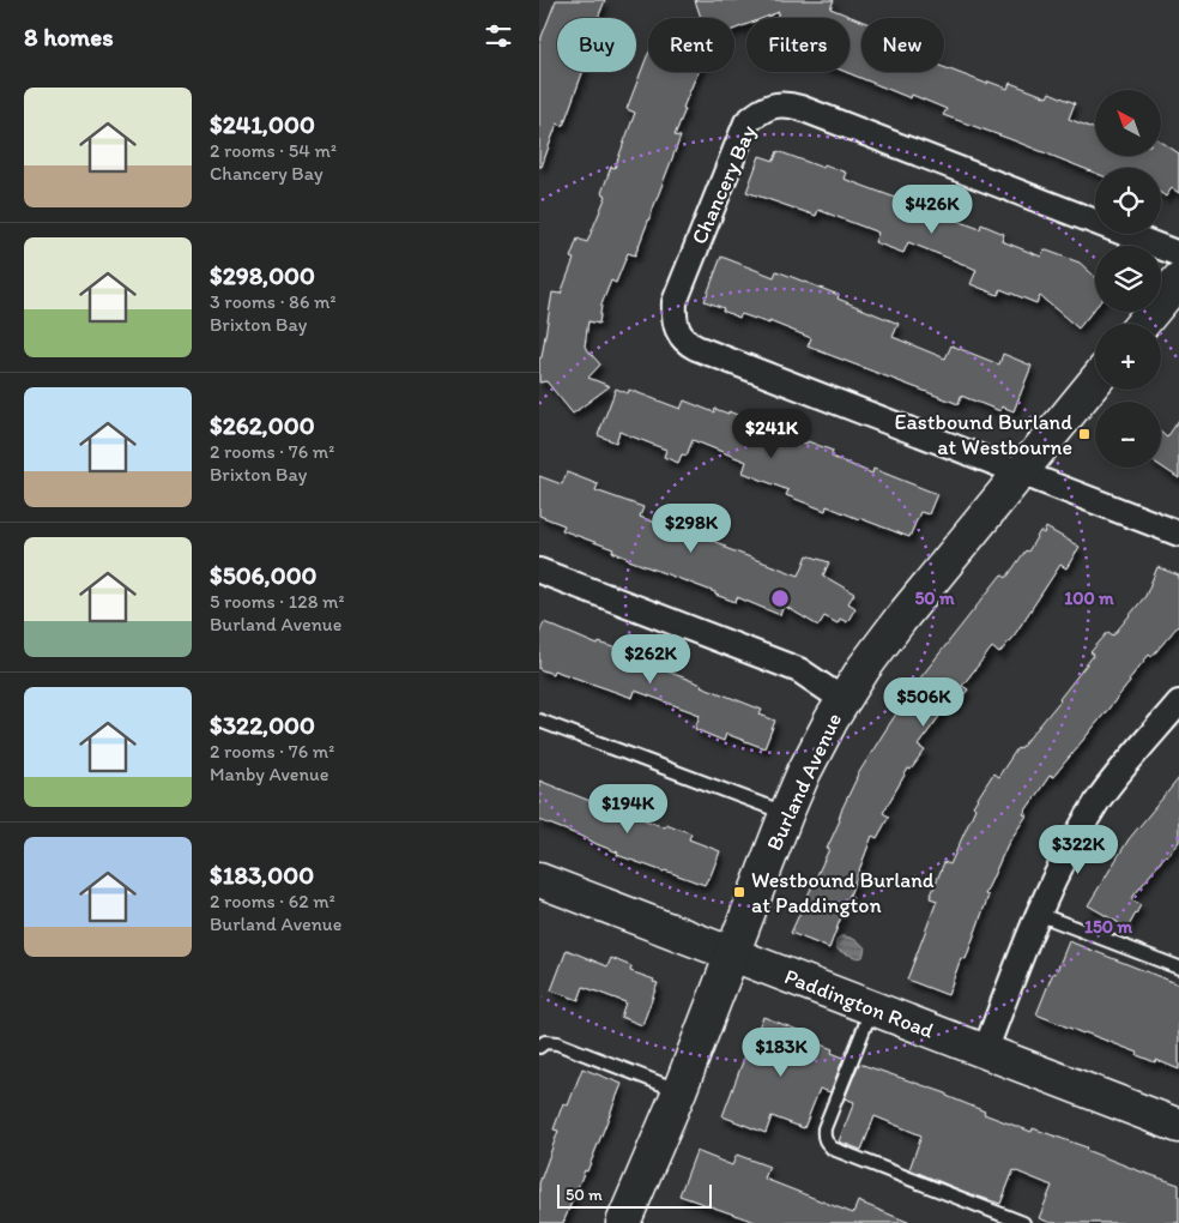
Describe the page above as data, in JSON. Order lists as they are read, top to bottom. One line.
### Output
{"streets":{"street":["Chancery Bay","Burland Avenue","Paddington Road"]},"crossings":[["Chancery Bay","Burland Avenue"],["Burland Avenue","Paddington Road"]],"places":{"transit":["Eastbound Burland at Westbourne","Westbound Burland at Paddington"]},"scale_bar":"50 m","north":"top left","page":{"heading":"8 homes","chip":["Buy","Rent","Filters","New"],"list":[{"name":"$241,000","note":"2 rooms · 54 m² · Chancery Bay"},{"name":"$298,000","note":"3 rooms · 86 m² · Brixton Bay"},{"name":"$262,000","note":"2 rooms · 76 m² · Brixton Bay"},{"name":"$506,000","note":"5 rooms · 128 m² · Burland Avenue"},{"name":"$322,000","note":"2 rooms · 76 m² · Manby Avenue"},{"name":"$183,000","note":"2 rooms · 62 m² · Burland Avenue"}],"map_buttons":["+","−"],"price":["$426K","$241K","$298K","$262K","$506K","$194K","$322K","$183K"],"scale":"50 m"},"rings":["50 m","100 m","150 m"]}
